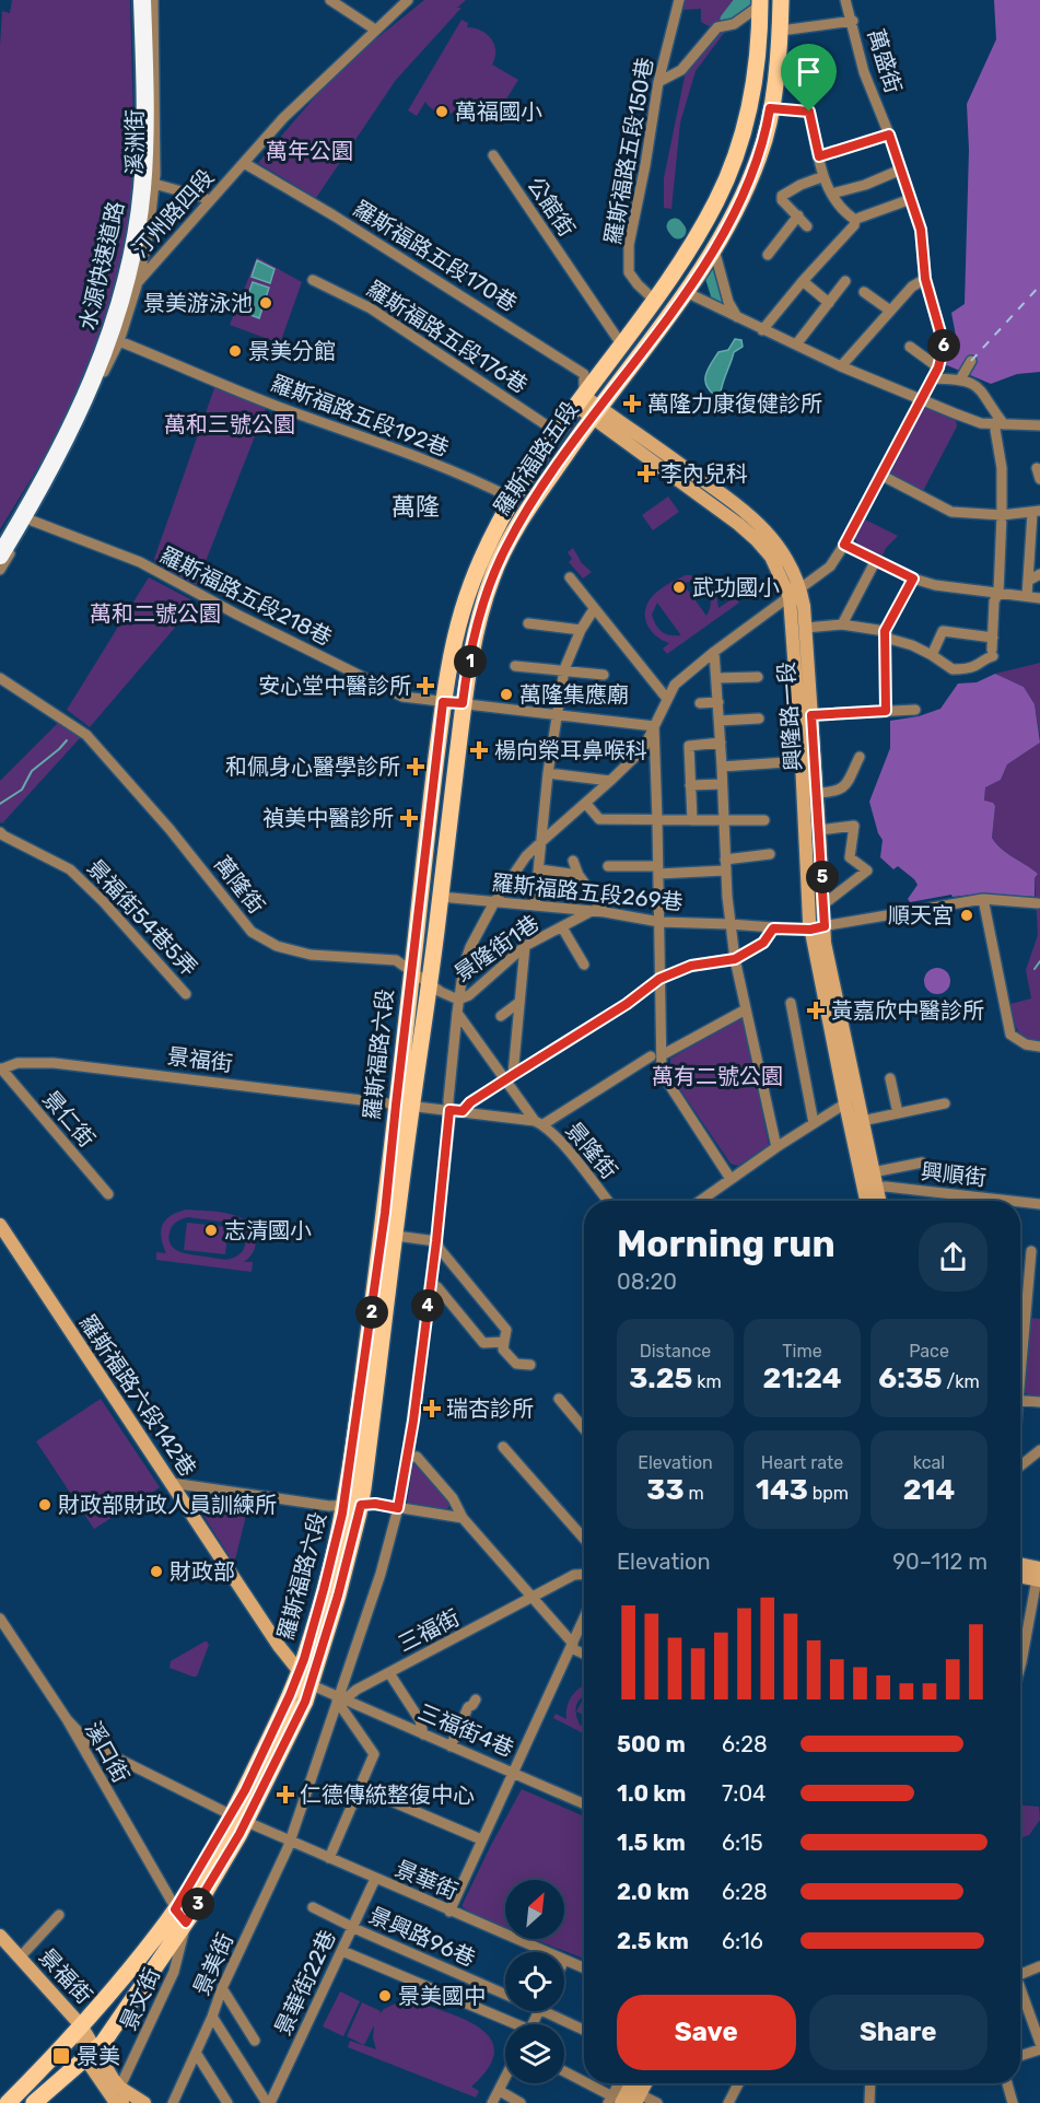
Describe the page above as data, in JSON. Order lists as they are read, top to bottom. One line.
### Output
{"streets":{"highway":["水源快速道路"],"main road":["羅斯福路五段","興隆路一段","羅斯福路六段","景福街","羅斯福路六段142巷"],"street":["萬盛街","溪洲街","羅斯福路五段150巷","公館街","汀州路四段","羅斯福路五段170巷","羅斯福路五段176巷","羅斯福路五段192巷","羅斯福路五段218巷","萬隆街","羅斯福路五段269巷","景福街54巷5弄","景隆街1巷","景仁街","景隆街","興順街","三福街","三福街4巷","溪口街","景華街","景興路96巷","景美街","景華街22巷","景文街"]},"crossings":[["萬盛街","羅斯福路五段218巷"],["萬盛街","興隆路一段"],["萬盛街","羅斯福路五段269巷"],["萬盛街","景隆街1巷"],["萬盛街","景隆街"],["萬盛街","景美街"],["溪洲街","汀州路四段"],["羅斯福路五段150巷","羅斯福路五段"],["公館街","羅斯福路五段"],["汀州路四段","羅斯福路五段170巷"],["汀州路四段","羅斯福路五段192巷"],["汀州路四段","羅斯福路五段218巷"],["羅斯福路五段170巷","羅斯福路五段"],["羅斯福路五段170巷","興隆路一段"],["羅斯福路五段176巷","羅斯福路五段"],["羅斯福路五段192巷","羅斯福路五段"],["羅斯福路五段","羅斯福路五段218巷"],["羅斯福路五段","興隆路一段"],["羅斯福路五段","萬隆街"],["羅斯福路五段","羅斯福路五段269巷"],["羅斯福路五段","羅斯福路六段"],["興隆路一段","羅斯福路五段269巷"],["興隆路一段","興順街"],["萬隆街","羅斯福路六段"],["羅斯福路五段269巷","景隆街1巷"],["羅斯福路六段","景福街"],["羅斯福路六段","景隆街"],["羅斯福路六段","羅斯福路六段142巷"],["羅斯福路六段","三福街4巷"],["羅斯福路六段","溪口街"],["羅斯福路六段","景華街"],["羅斯福路六段","景文街"],["景福街","景仁街"],["景福街","景隆街"],["景隆街","景美街"],["羅斯福路六段142巷","三福街4巷"],["三福街","三福街4巷"],["三福街","景美街"],["三福街4巷","景美街"],["溪口街","景華街"],["景華街","景美街"],["景華街","景華街22巷"],["景興路96巷","景華街22巷"]],"districts":["萬隆"],"parks":["萬年公園","萬和三號公園","萬和二號公園","萬有二號公園"],"places":{"other":["萬福國小","景美游泳池","景美分館","武功國小","萬隆集應廟","順天宮","志清國小","財政部財政人員訓練所","財政部","景美國中"],"health":["萬隆力康復健診所","李內兒科","安心堂中醫診所","楊向榮耳鼻喉科","和佩身心醫學診所","禎美中醫診所","黃嘉欣中醫診所","瑞杏診所","仁德傳統整復中心"],"transit":["景美"]},"north":"top right","page":{"pins":["6","1","5","4","2","3"],"heading":["Morning run","08:20"],"stats":[["Distance","3.25 km"],["Time","21:24"],["Pace","6:35 /km"],["Elevation","33 m"],["Heart rate","143 bpm"],["kcal","214"]],"chart":["Elevation","90–112 m"],"list":[{"name":"500 m","note":"6:28"},{"name":"1.0 km","note":"7:04"},{"name":"1.5 km","note":"6:15"},{"name":"2.0 km","note":"6:28"},{"name":"2.5 km","note":"6:16"}],"buttons":["Save","Share"]}}
